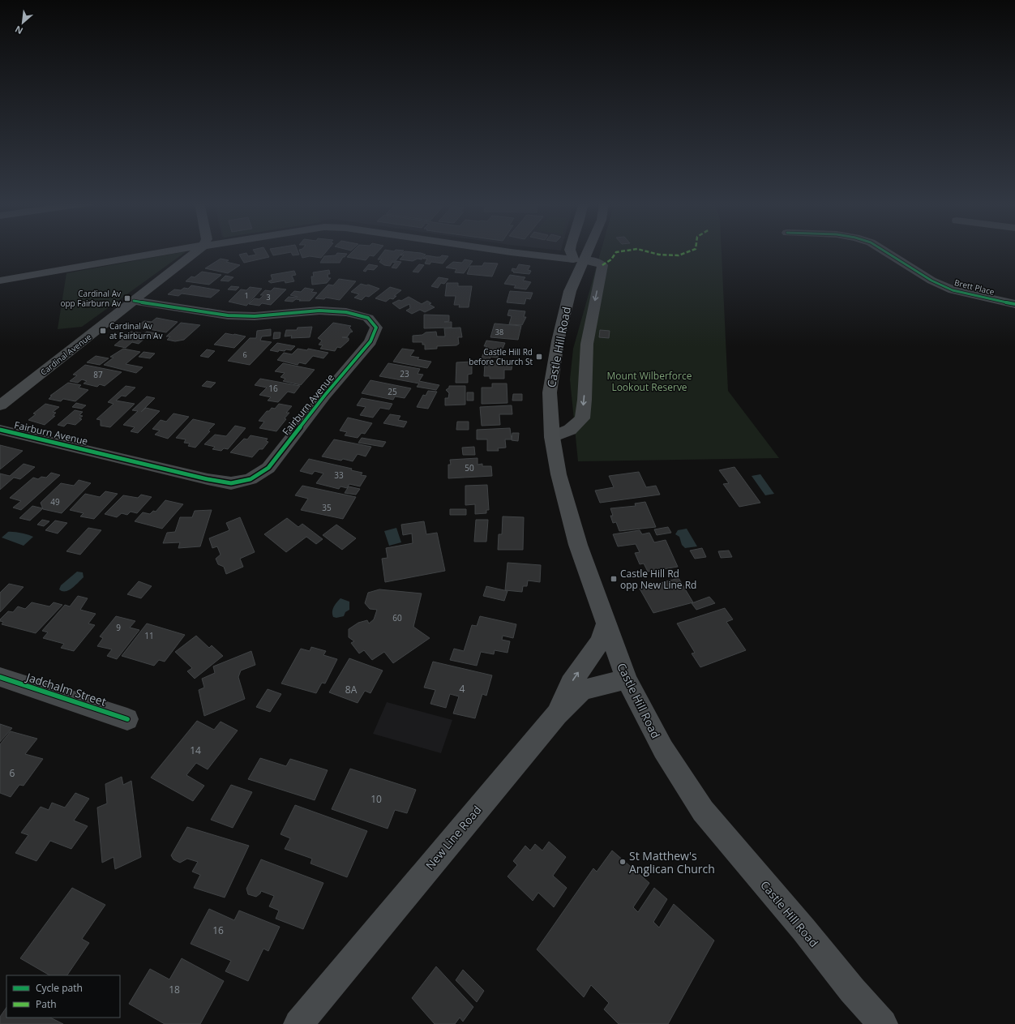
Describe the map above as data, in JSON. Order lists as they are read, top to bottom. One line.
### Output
{"streets":{"main road":["Castle Hill Road","New Line Road"],"street":["Brett Place","Cardinal Avenue","Fairburn Avenue","Jadchalm Street"]},"crossings":[["Castle Hill Road","New Line Road"],["Cardinal Avenue","Fairburn Avenue"]],"parks":["Mount Wilberforce Lookout Reserve"],"places":{"transit":["Cardinal Av opp Fairburn Av","Cardinal Av at Fairburn Av","Castle Hill Rd before Church St","Castle Hill Rd opp New Line Rd"],"other":["St Matthew's Anglican Church"]},"house_numbers":["1","3","38","6","23","87","16","25","50","33","49","35","60","9","11","4","8A","14","6","10","16","18"],"legend":["Cycle path","Path"],"north":"bottom left"}
